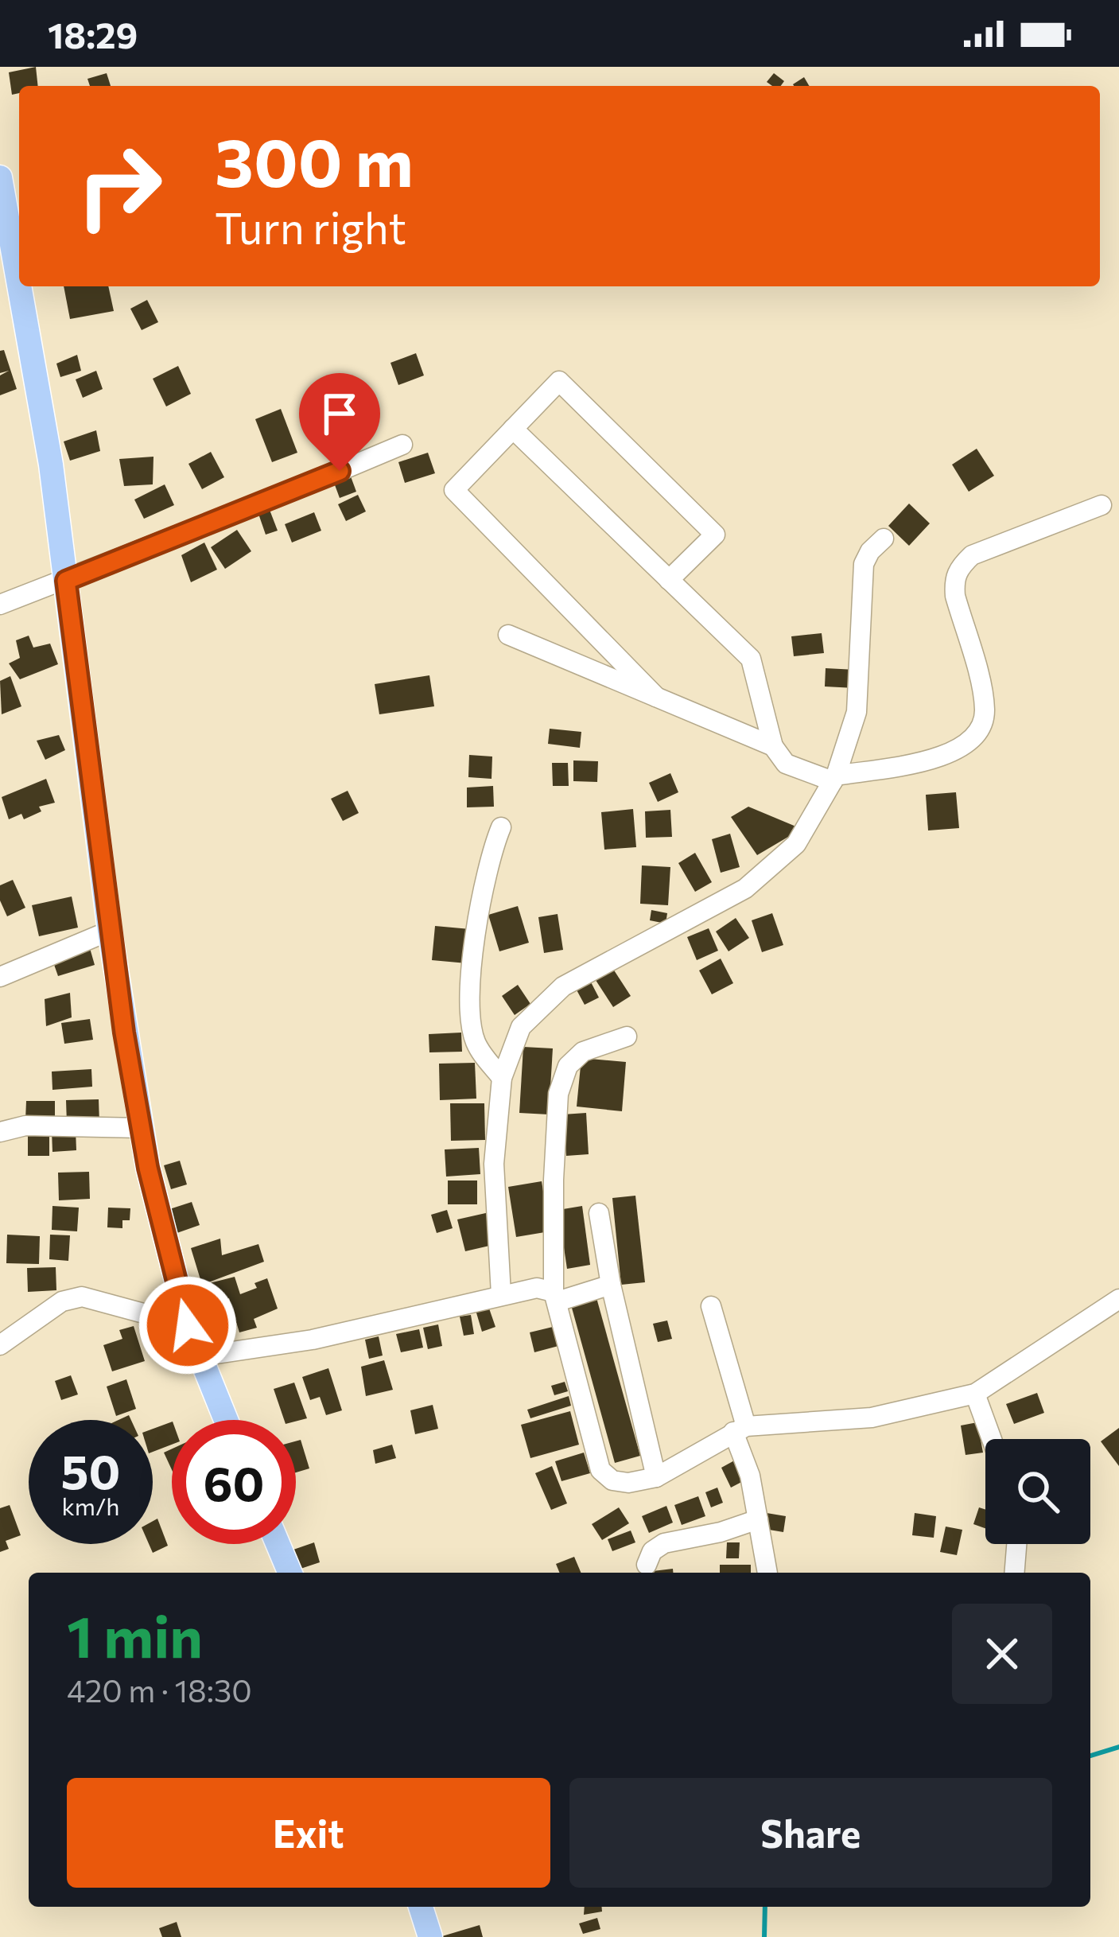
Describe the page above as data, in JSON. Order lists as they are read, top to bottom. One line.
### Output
{"page":{"status":"18:29","turn":["300 m","Turn right"],"speed":"50 km/h","limit":"60","heading":["1 min","420 m · 18:30"],"buttons":["Exit","Share"]}}
